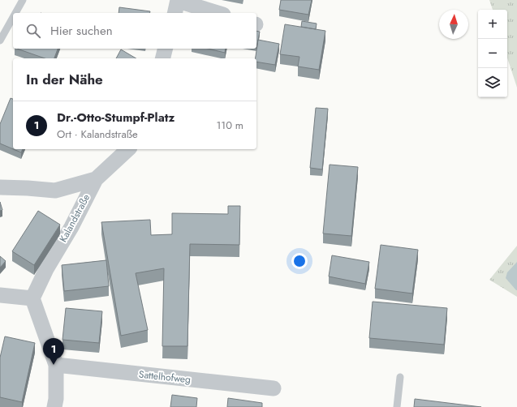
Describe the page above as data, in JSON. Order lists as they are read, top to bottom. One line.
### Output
{"streets":{"street":["Kalandstraße","Sattelhofweg"]},"north":"top","page":{"map_buttons":["+","−"],"search":"Hier suchen","heading":"In der Nähe","list":[{"mark":"1","name":"Dr.-Otto-Stumpf-Platz","note":"Ort · Kalandstraße","value":"110 m"}],"pins":"1"}}
